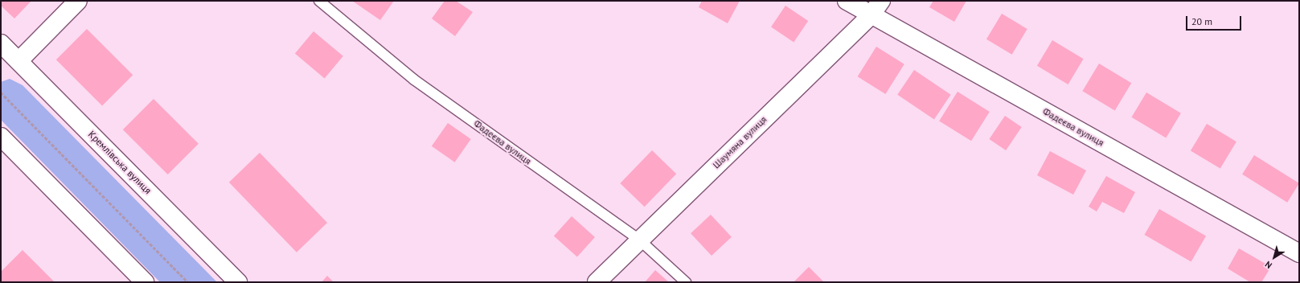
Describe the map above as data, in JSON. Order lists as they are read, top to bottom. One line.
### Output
{"streets":{"street":["Фадеєва вулиця","Шаумяна вулиця","Кремлівська вулиця"]},"crossings":[["Фадеєва вулиця","Шаумяна вулиця"]],"scale_bar":"20 m","north":"bottom left"}
